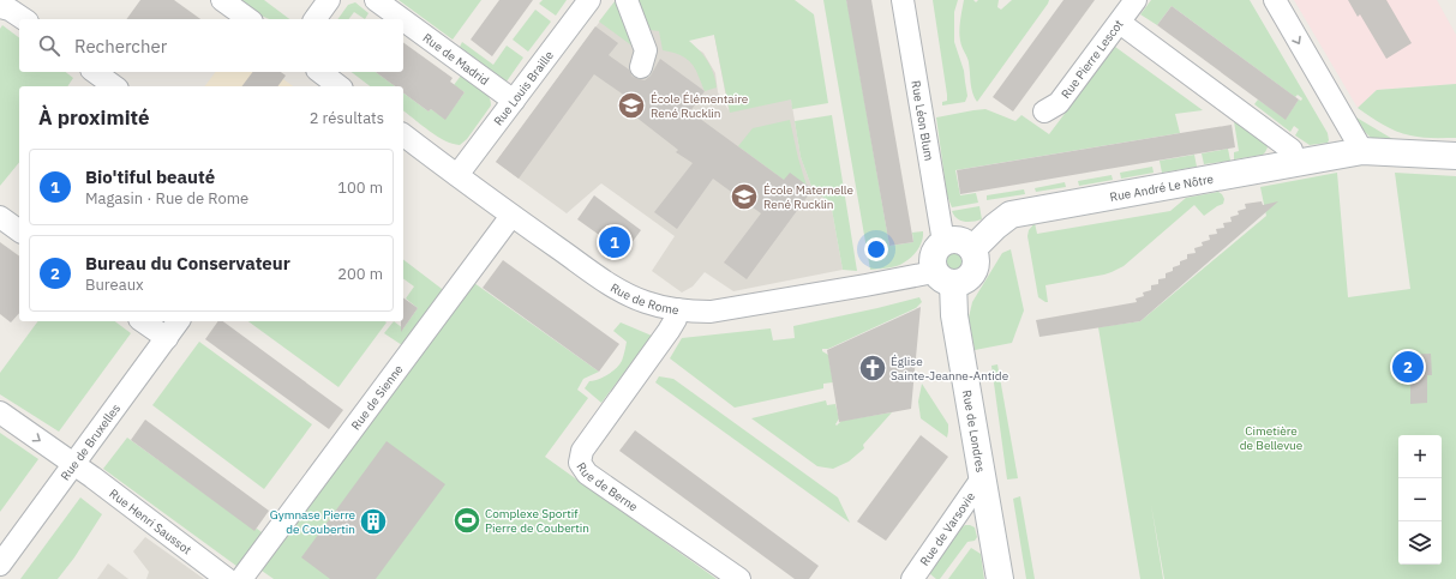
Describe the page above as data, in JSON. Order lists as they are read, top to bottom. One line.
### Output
{"streets":{"street":["Rue de Madrid","Rue Pierre Lescot","Rue Louis Braille","Rue Léon Blum","Rue André Le Nôtre","Rue de Rome","Rue de Sienne","Rue de Londres","Rue de Bruxelles","Rue de Berne","Rue Henri Saussot","Rue de Varsovie"]},"crossings":[["Rue de Madrid","Rue Louis Braille"],["Rue Louis Braille","Rue de Rome"],["Rue Léon Blum","Rue André Le Nôtre"],["Rue Léon Blum","Rue de Rome"],["Rue Léon Blum","Rue de Londres"],["Rue André Le Nôtre","Rue de Rome"],["Rue André Le Nôtre","Rue de Londres"],["Rue de Rome","Rue de Sienne"],["Rue de Rome","Rue de Londres"],["Rue de Rome","Rue de Berne"],["Rue de Londres","Rue de Varsovie"],["Rue de Bruxelles","Rue Henri Saussot"]],"parks":["Cimetière de Bellevue"],"places":{"school or university":["École Élémentaire René Rucklin","École Maternelle René Rucklin"],"church":["Église Sainte-Jeanne-Antide"],"sports":["Complexe Sportif Pierre de Coubertin"],"building":["Gymnase Pierre de Coubertin"]},"page":{"search":"Rechercher","heading":["À proximité","2 résultats"],"list":[{"mark":"1","name":"Bio'tiful beauté","note":"Magasin · Rue de Rome","value":"100 m"},{"mark":"2","name":"Bureau du Conservateur","note":"Bureaux","value":"200 m"}],"pins":["1","2"],"map_buttons":["+","−"]}}
